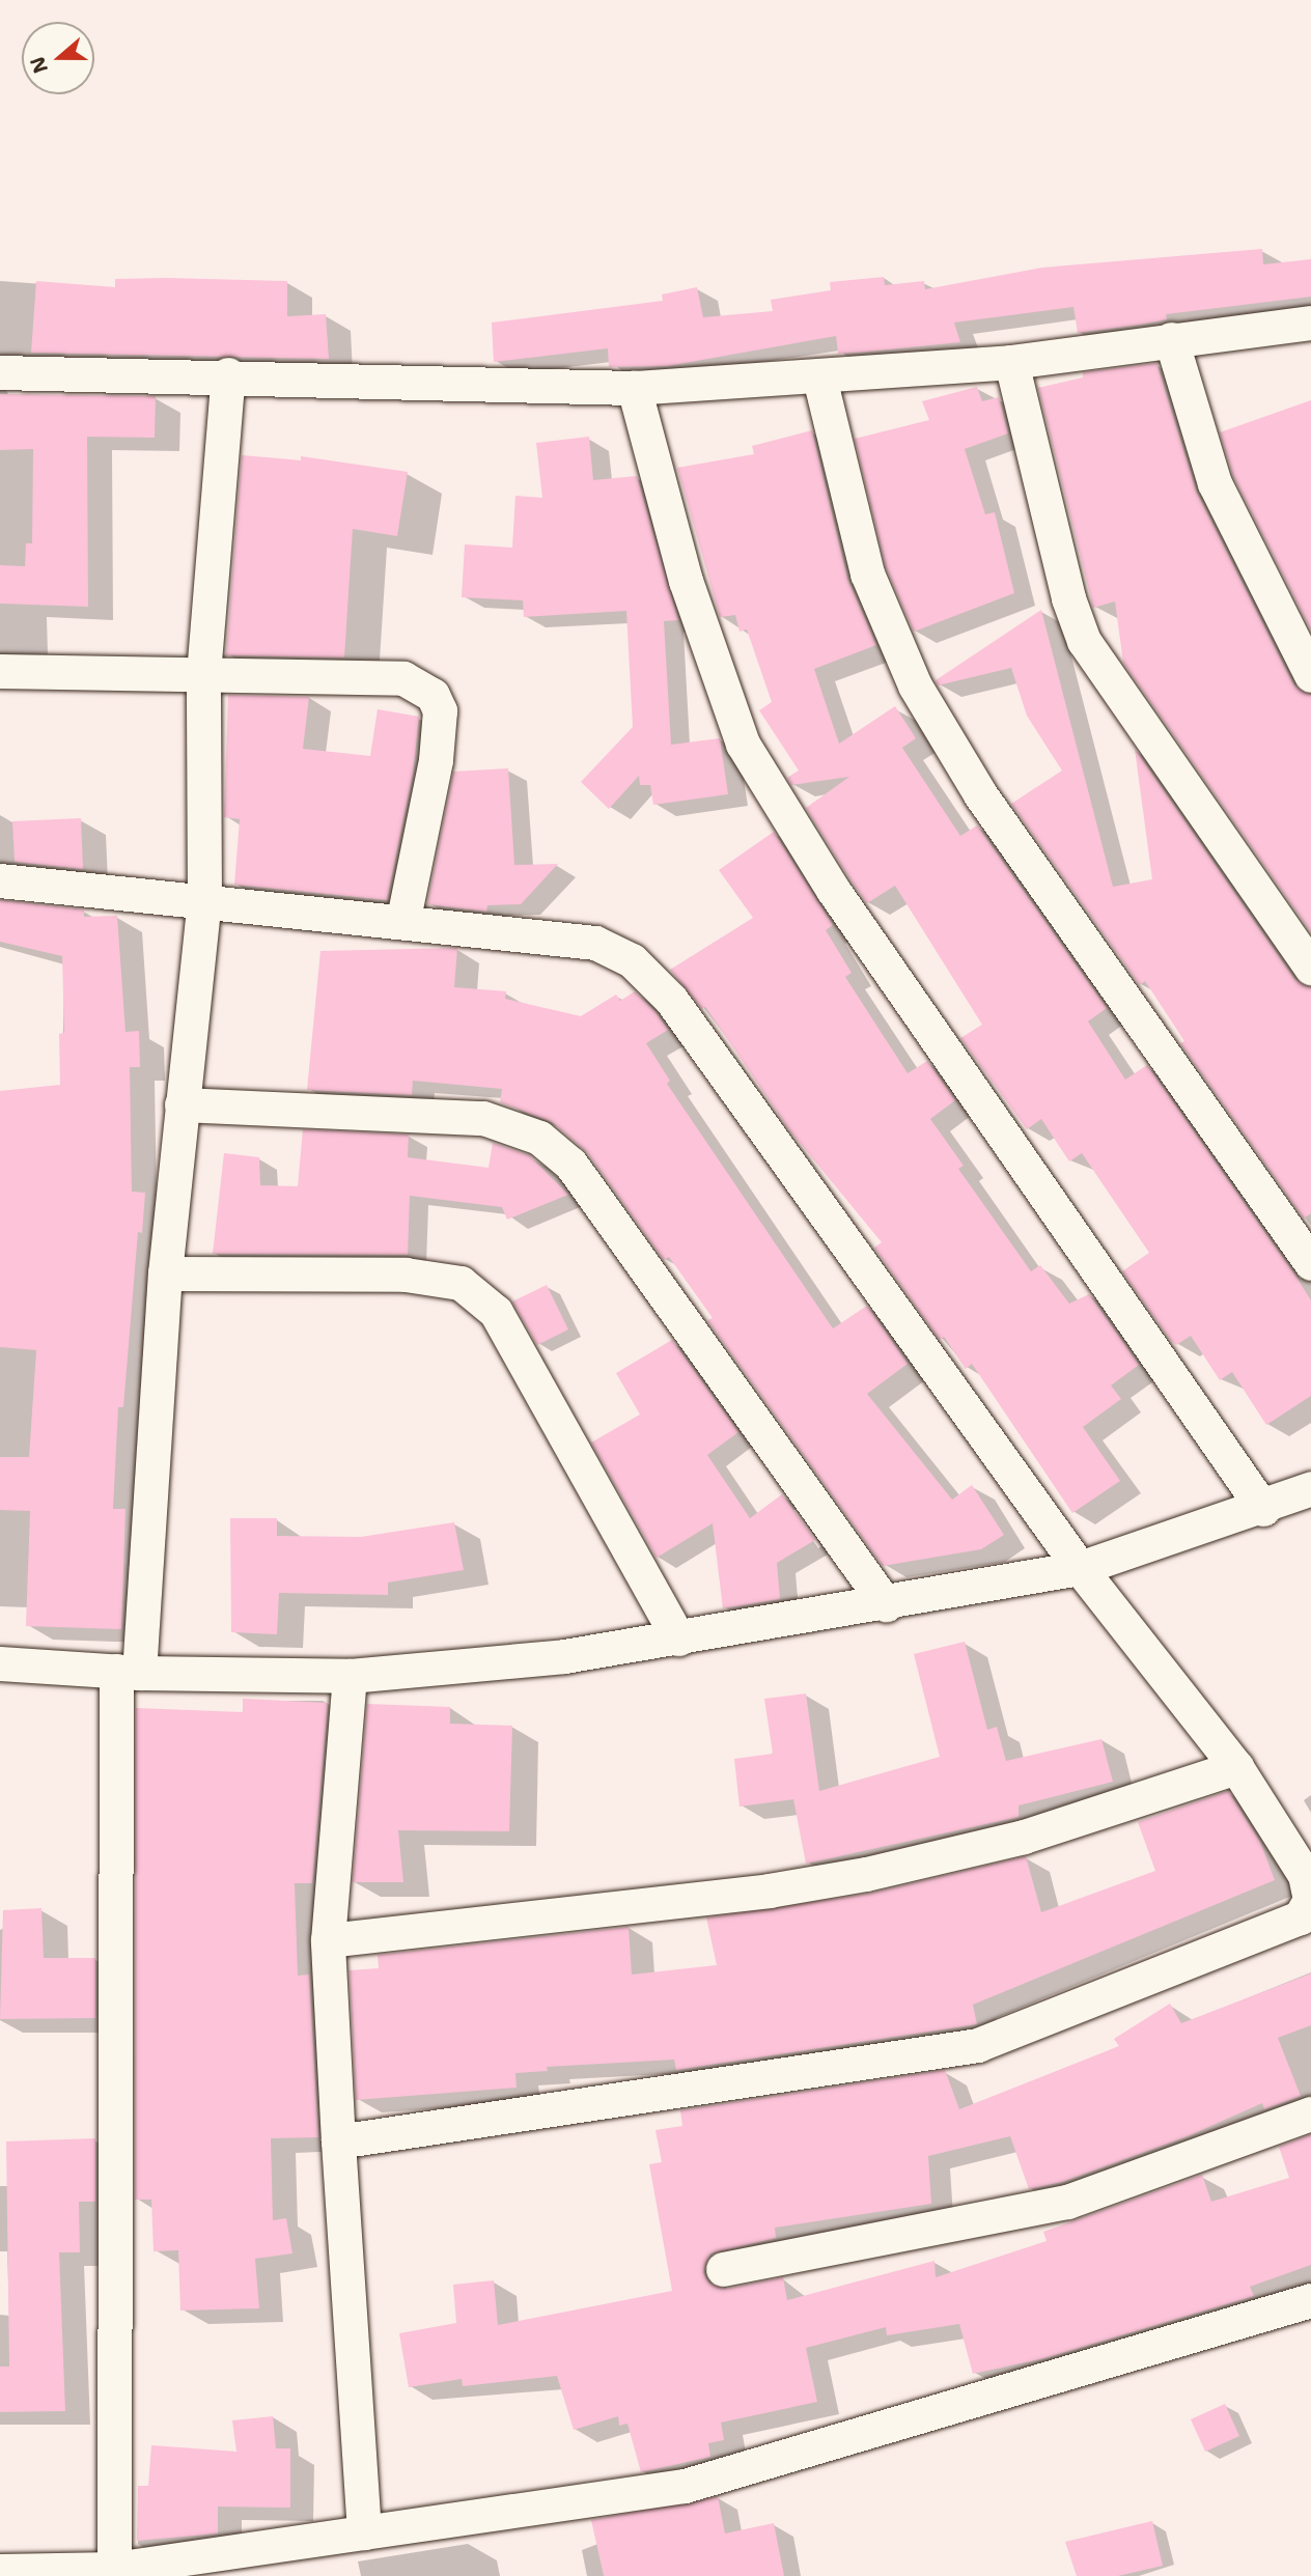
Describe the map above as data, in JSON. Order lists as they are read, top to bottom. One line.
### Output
{"north":"left"}
